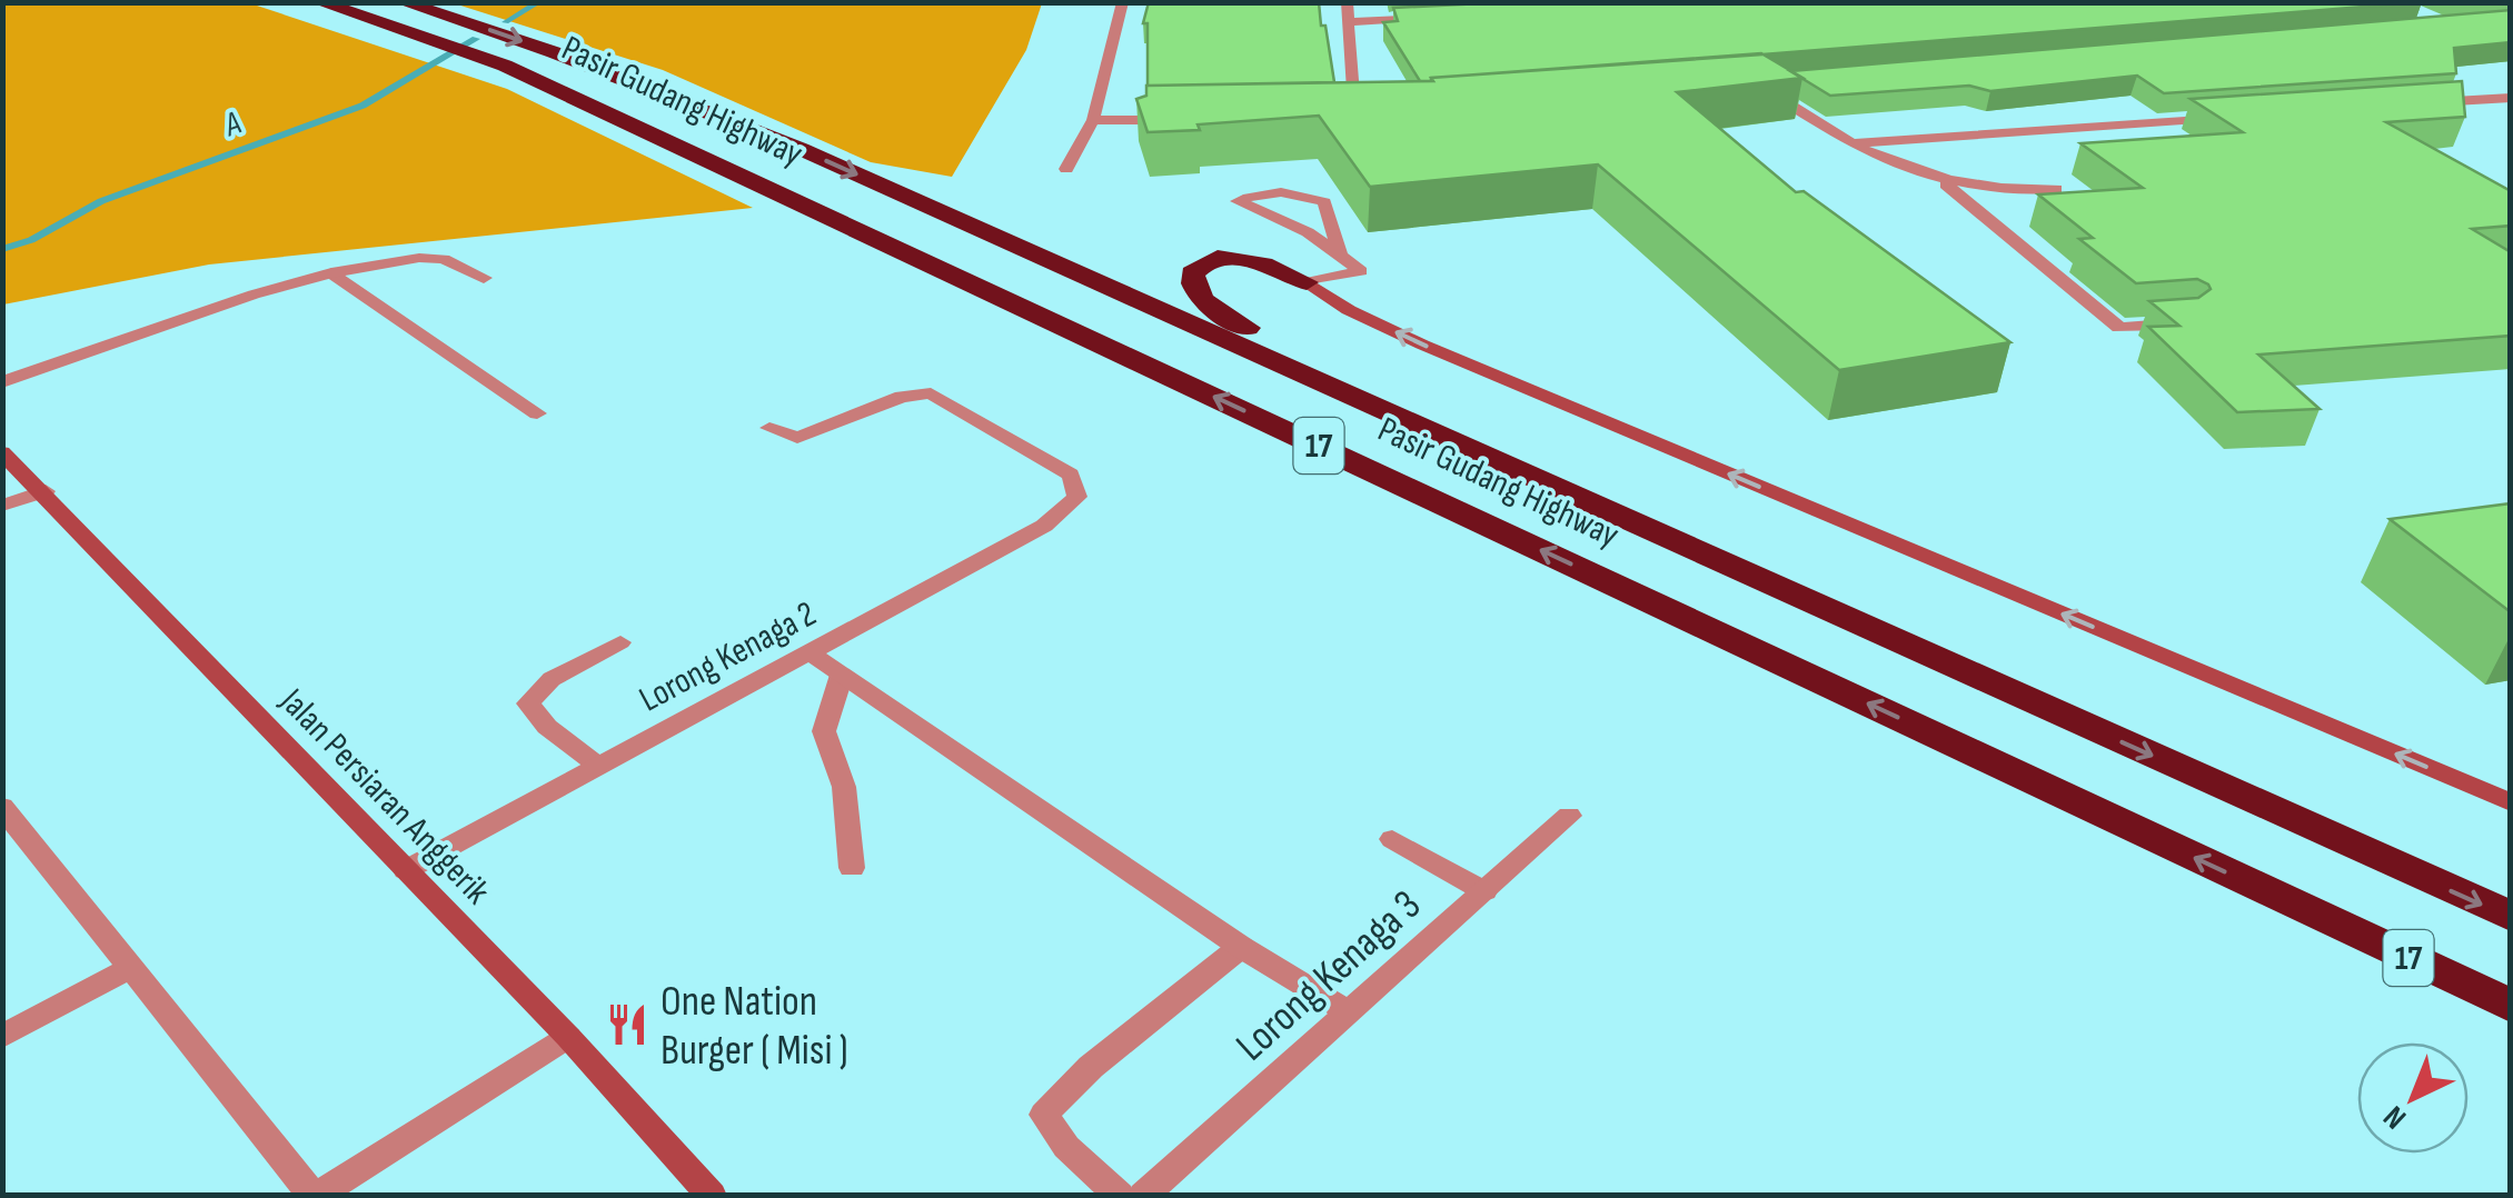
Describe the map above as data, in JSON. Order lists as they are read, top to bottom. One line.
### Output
{"streets":{"highway":["Pasir Gudang Highway","17"],"street":["Lorong Kenaga 2","Jalan Persiaran Anggerik","Lorong Kenaga 3"]},"crossings":[["Lorong Kenaga 2","Jalan Persiaran Anggerik"]],"water":["A"],"places":{"restaurant":["One Nation Burger ( Misi )"]},"north":"bottom left"}
